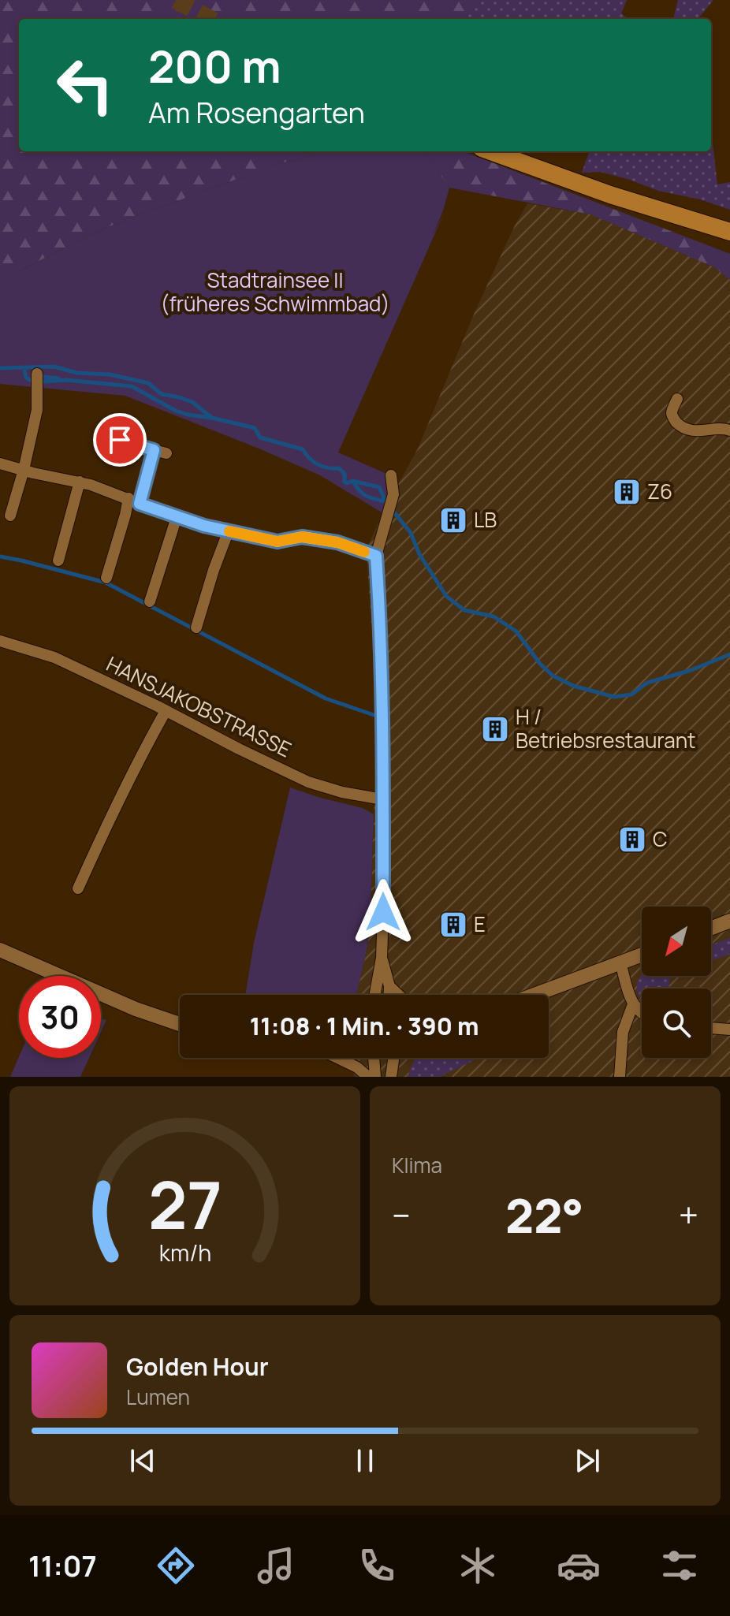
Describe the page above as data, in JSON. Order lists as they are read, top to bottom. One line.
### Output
{"streets":{"street":["HANSJAKOBSTRASSE"]},"parks":["Stadtrainsee II (früheres Schwimmbad)"],"places":{"building":["Z6","LB","H / Betriebsrestaurant","C","E"]},"north":"bottom left","page":{"turn":["200 m","Am Rosengarten"],"limit":"30","trip":"11:08 · 1 Min. · 390 m","tile":"Klima","heat":["−","22°","+"],"song":["Golden Hour","Lumen"],"tabs":"11:07","gauge":["27","km/h"]}}
